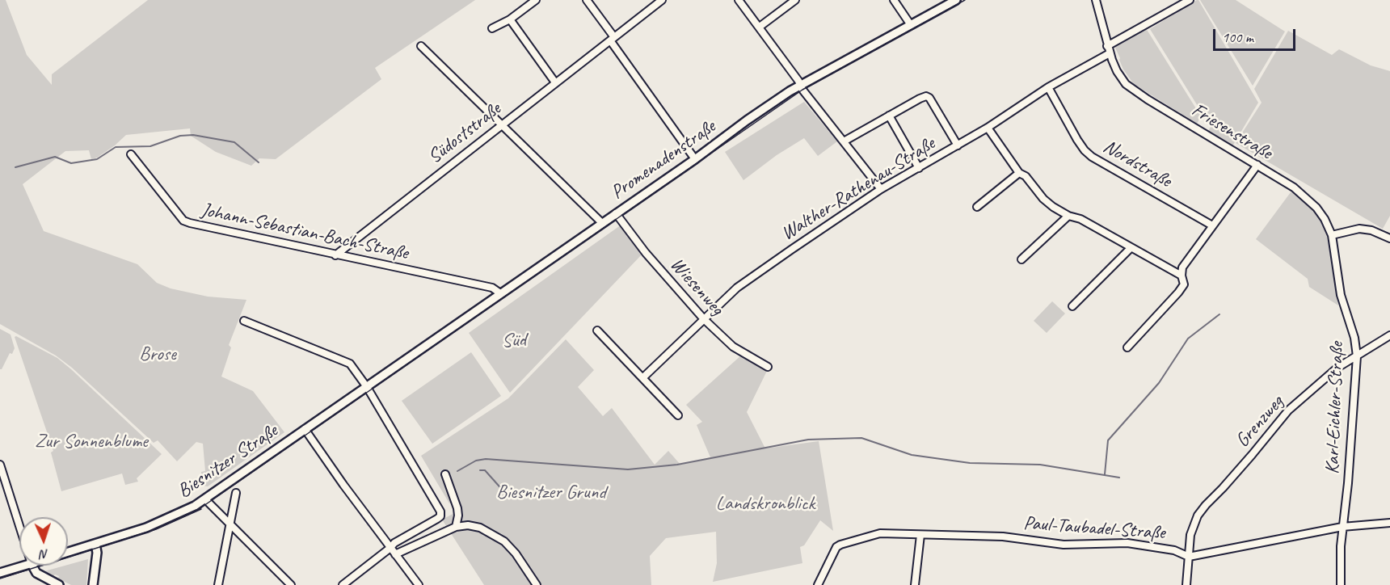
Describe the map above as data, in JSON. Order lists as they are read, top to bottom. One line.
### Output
{"streets":{"main road":["Promenadenstraße","Biesnitzer Straße"],"street":["Friesenstraße","Südoststraße","Nordstraße","Walther-Rathenau-Straße","Johann-Sebastian-Bach-Straße","Wiesenweg","Karl-Eichler-Straße","Grenzweg","Paul-Taubadel-Straße"]},"crossings":[["Friesenstraße","Walther-Rathenau-Straße"],["Friesenstraße","Karl-Eichler-Straße"],["Südoststraße","Johann-Sebastian-Bach-Straße"],["Promenadenstraße","Johann-Sebastian-Bach-Straße"],["Promenadenstraße","Wiesenweg"],["Promenadenstraße","Biesnitzer Straße"],["Nordstraße","Walther-Rathenau-Straße"],["Walther-Rathenau-Straße","Wiesenweg"],["Karl-Eichler-Straße","Grenzweg"],["Karl-Eichler-Straße","Paul-Taubadel-Straße"],["Grenzweg","Paul-Taubadel-Straße"]],"parks":["Süd","Brose","Zur Sonnenblume","Biesnitzer Grund","Landskronblick"],"scale_bar":"100 m","north":"bottom"}
